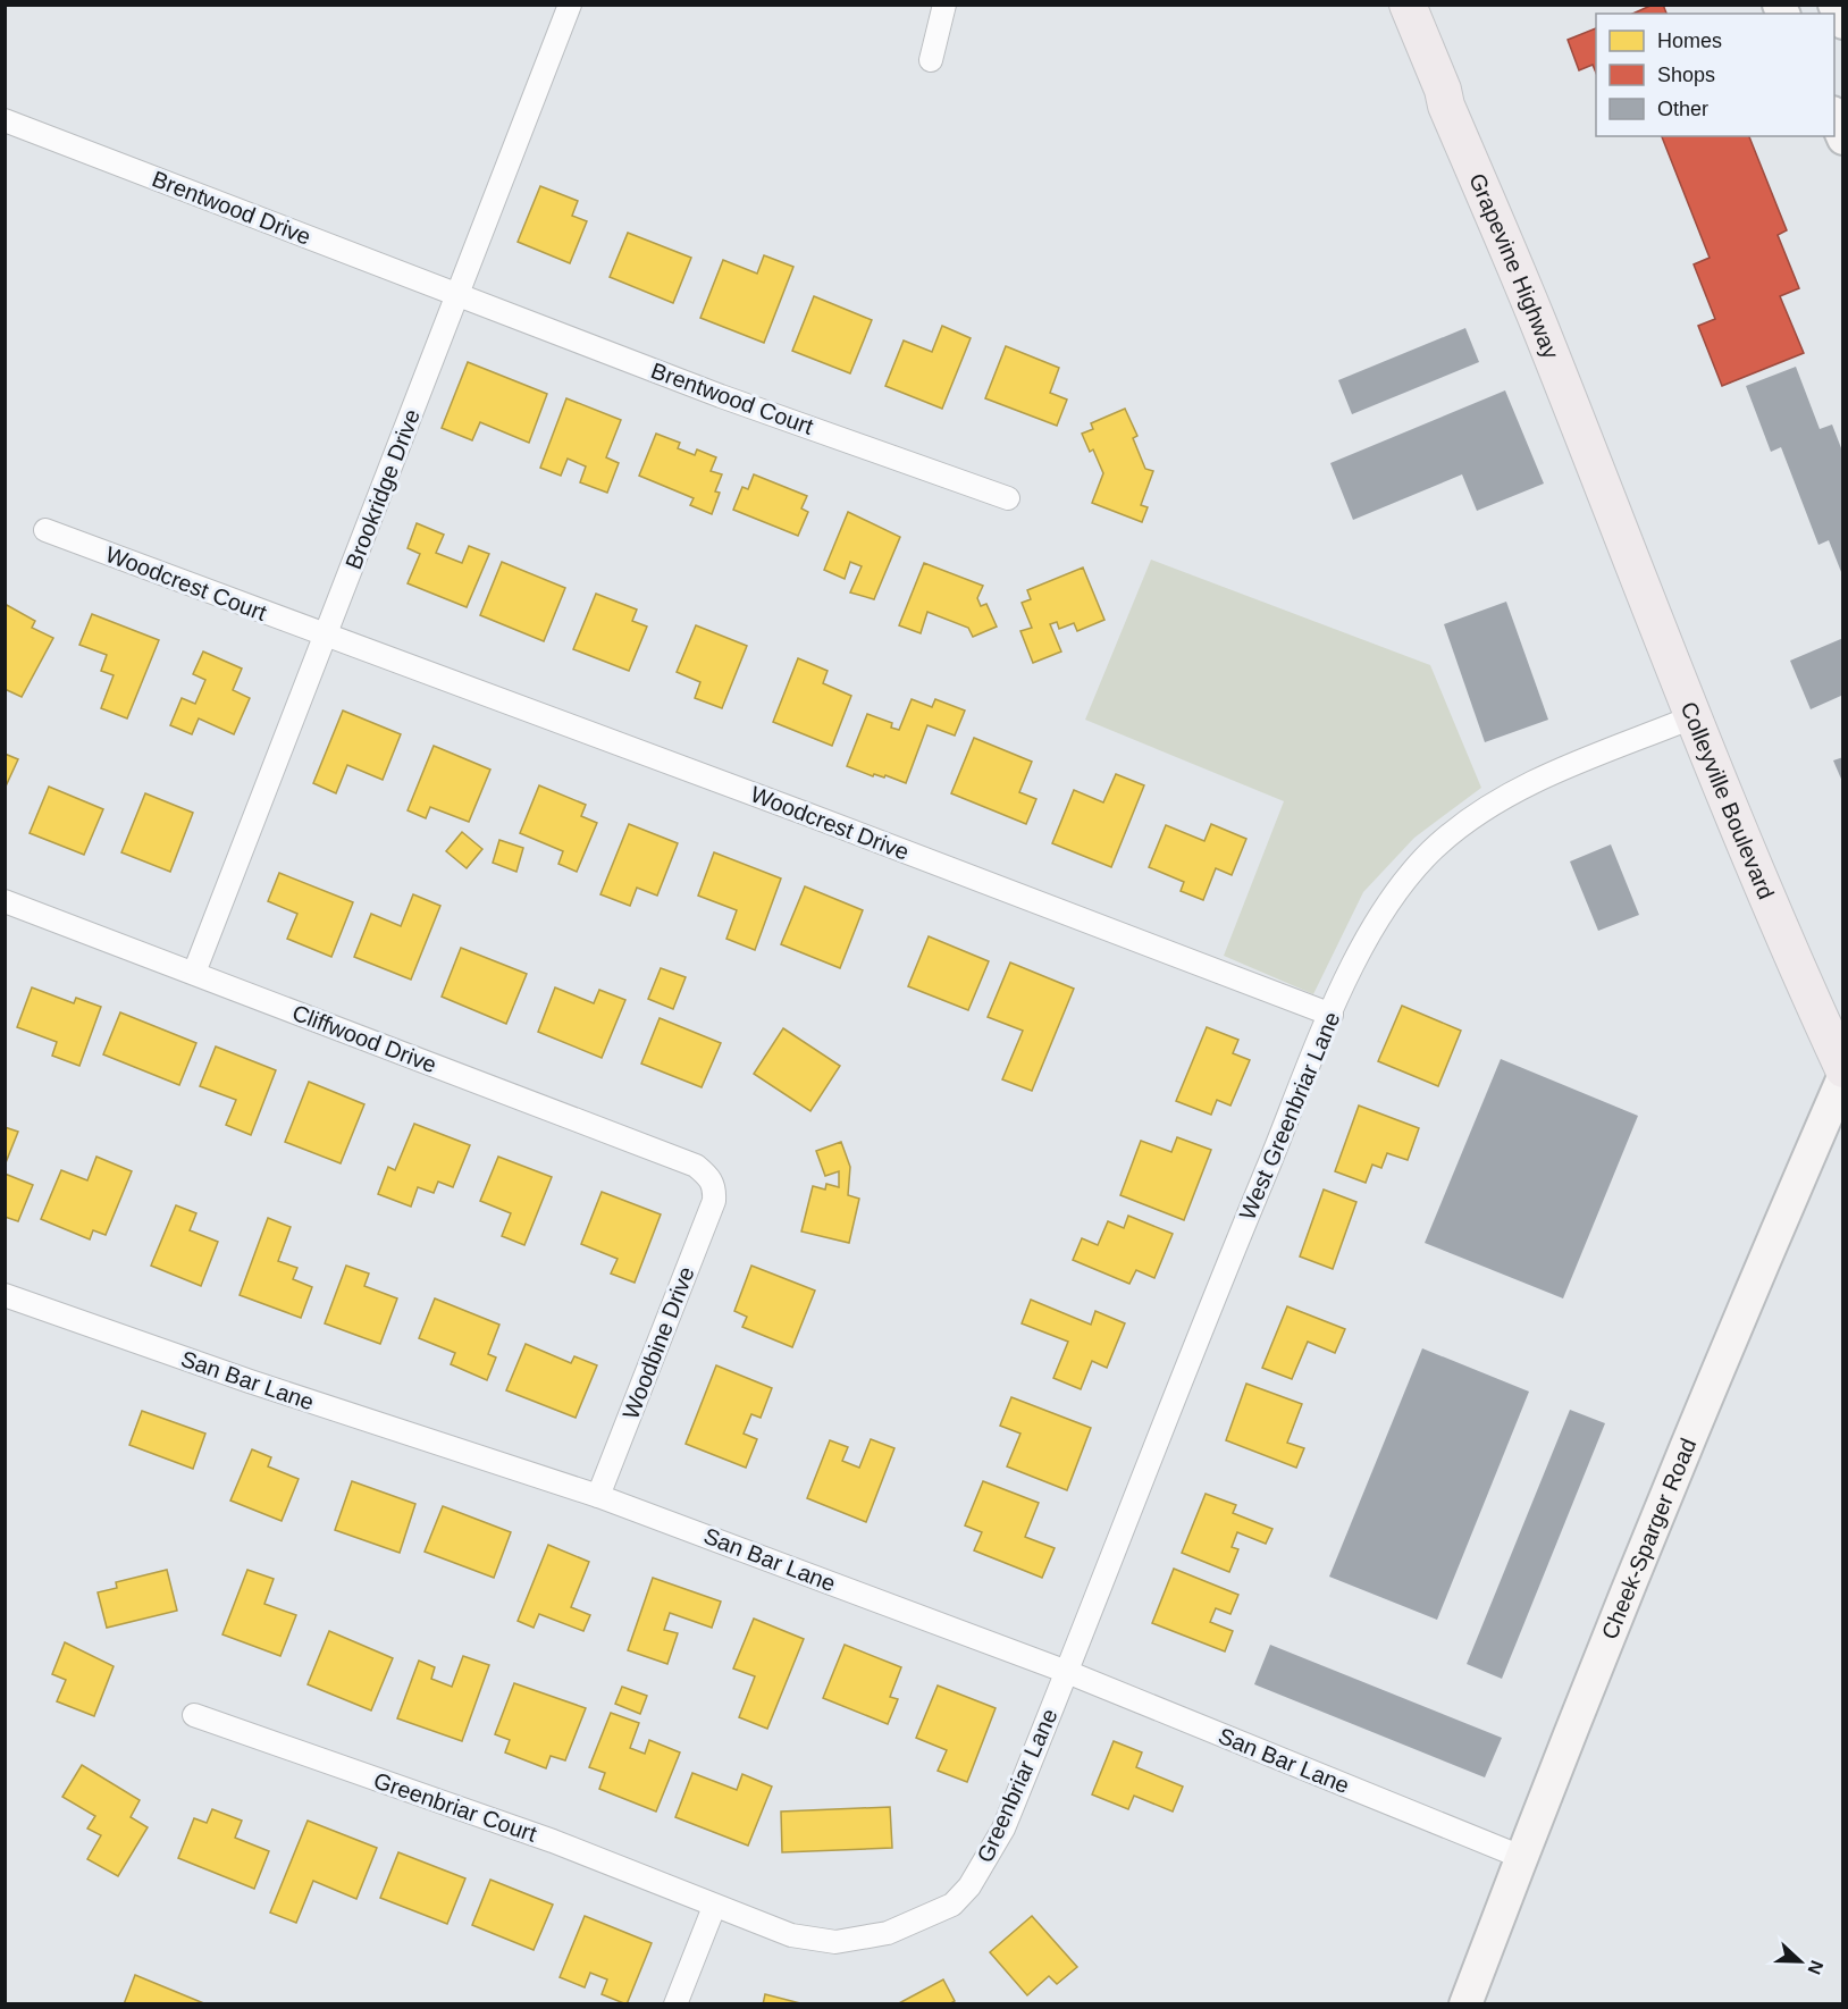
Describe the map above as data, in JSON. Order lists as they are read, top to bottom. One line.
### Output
{"streets":{"main road":["Grapevine Highway","Colleyville Boulevard","Cheek-Sparger Road"],"street":["Brentwood Drive","Brentwood Court","Brookridge Drive","Woodcrest Court","Woodcrest Drive","Cliffwood Drive","West Greenbriar Lane","Woodbine Drive","San Bar Lane","Greenbriar Lane","Greenbriar Court"]},"crossings":[["Brentwood Drive","Brentwood Court"],["Brentwood Drive","Brookridge Drive"],["Grapevine Highway","Colleyville Boulevard"],["Brentwood Court","Brookridge Drive"],["Brookridge Drive","Woodcrest Court"],["Brookridge Drive","Woodcrest Drive"],["Brookridge Drive","Cliffwood Drive"],["Woodcrest Court","Woodcrest Drive"],["Colleyville Boulevard","West Greenbriar Lane"],["Woodcrest Drive","West Greenbriar Lane"],["Cliffwood Drive","Woodbine Drive"],["West Greenbriar Lane","San Bar Lane"],["West Greenbriar Lane","Greenbriar Lane"],["Woodbine Drive","San Bar Lane"],["San Bar Lane","Cheek-Sparger Road"],["San Bar Lane","Greenbriar Lane"],["Greenbriar Lane","Greenbriar Court"]],"legend":["Homes","Shops","Other"],"north":"right"}
